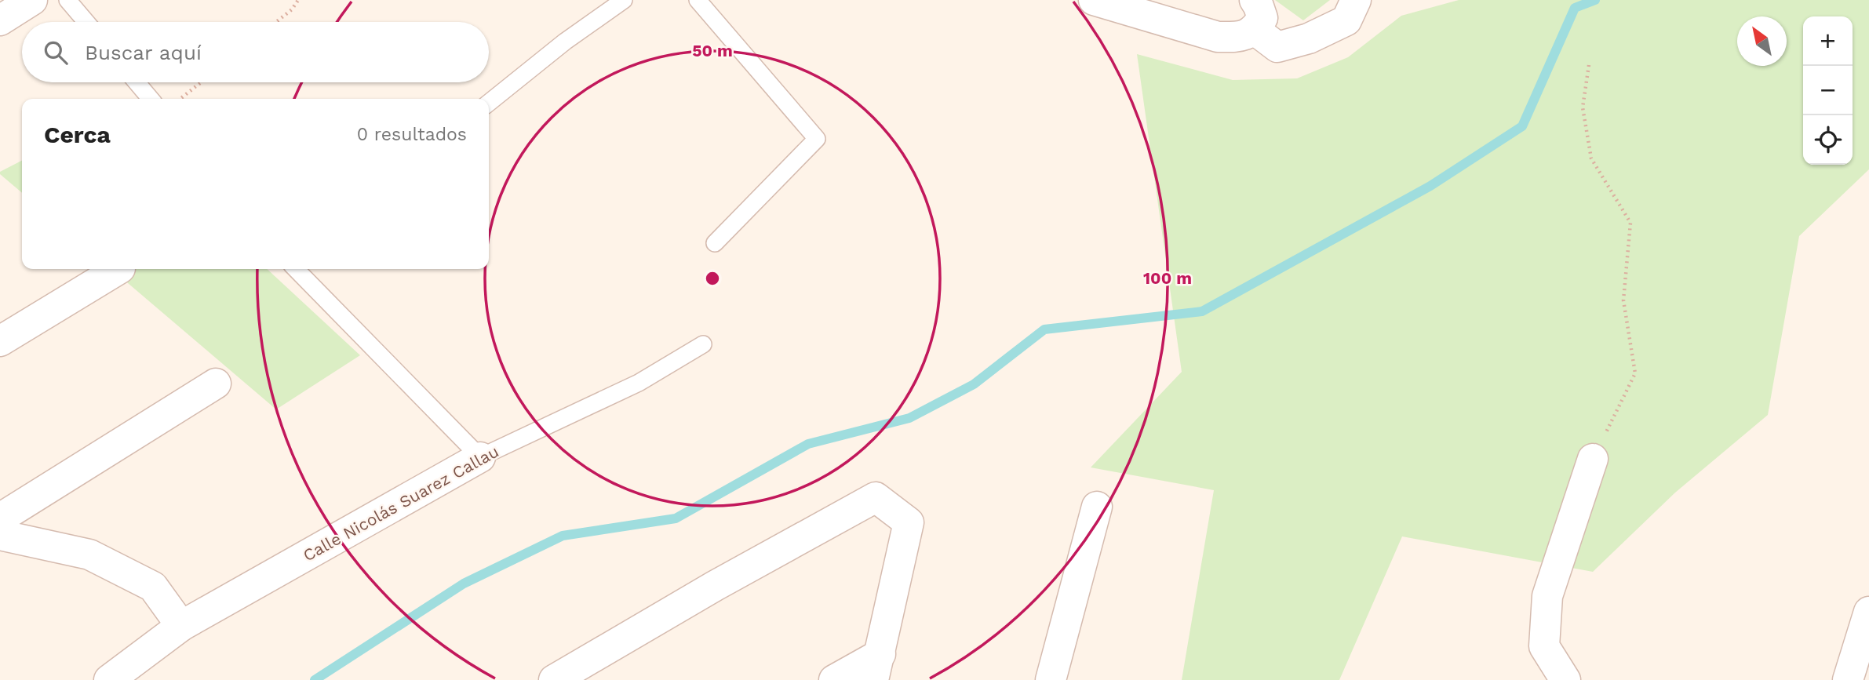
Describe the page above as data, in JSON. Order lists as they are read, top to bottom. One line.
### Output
{"streets":{"street":["Calle Nicolás Suarez Callau"]},"north":"top left","page":{"map_buttons":["+","−"],"search":"Buscar aquí","heading":["Cerca","0 resultados"]},"rings":["50 m","100 m"]}
